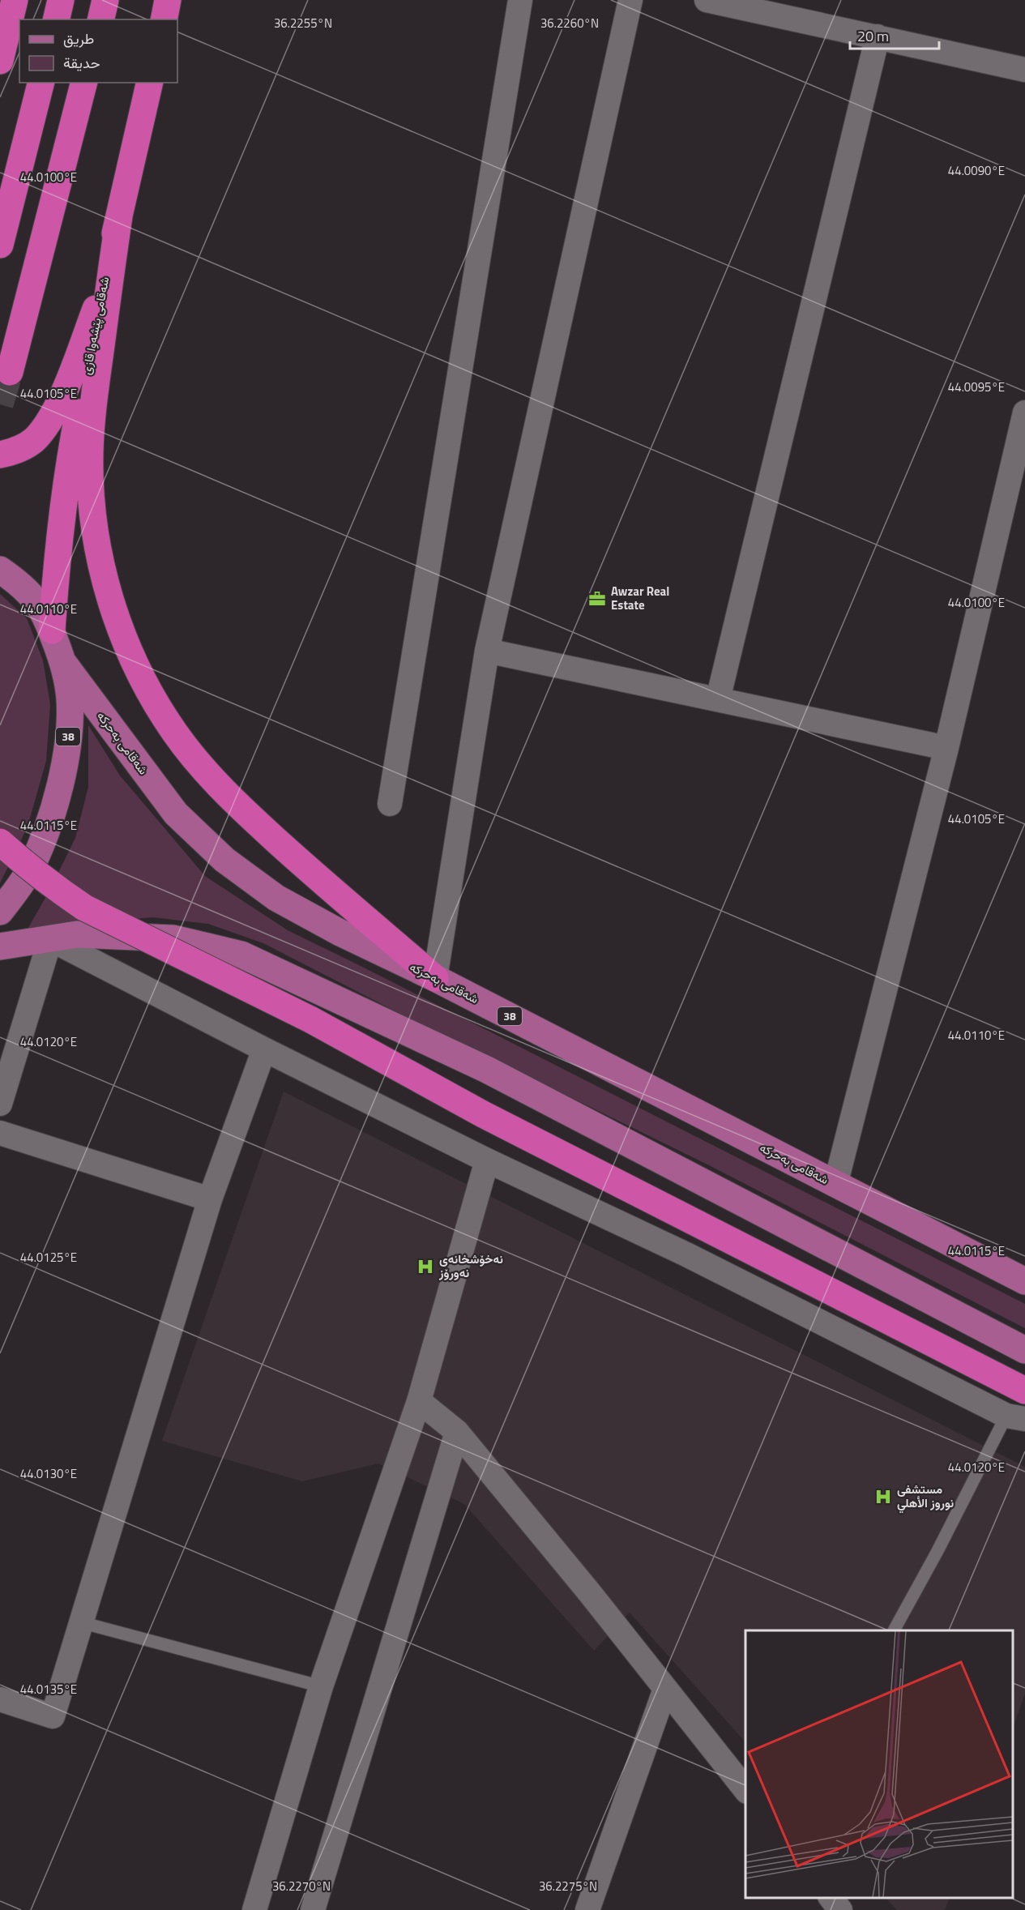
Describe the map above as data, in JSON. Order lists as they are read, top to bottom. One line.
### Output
{"streets":{"highway":["شەقامی پێشەوا قازی"],"main road":["38","شەقامی بەحرکە"]},"crossings":[["شەقامی پێشەوا قازی","شەقامی بەحرکە"]],"places":{"office":["Awzar Real Estate"],"hospital":["نەخۆشخانەی نەورۆز","مستشفى نوروز الأهلي"]},"legend":["طريق","حديقة"],"scale_bar":"20 m","coordinates":["36.2255°N","36.2260°N","44.0090°E","44.0100°E","44.0095°E","44.0105°E","44.0110°E","44.0115°E","44.0120°E","44.0125°E","44.0130°E","44.0135°E","36.2270°N","36.2275°N"]}
